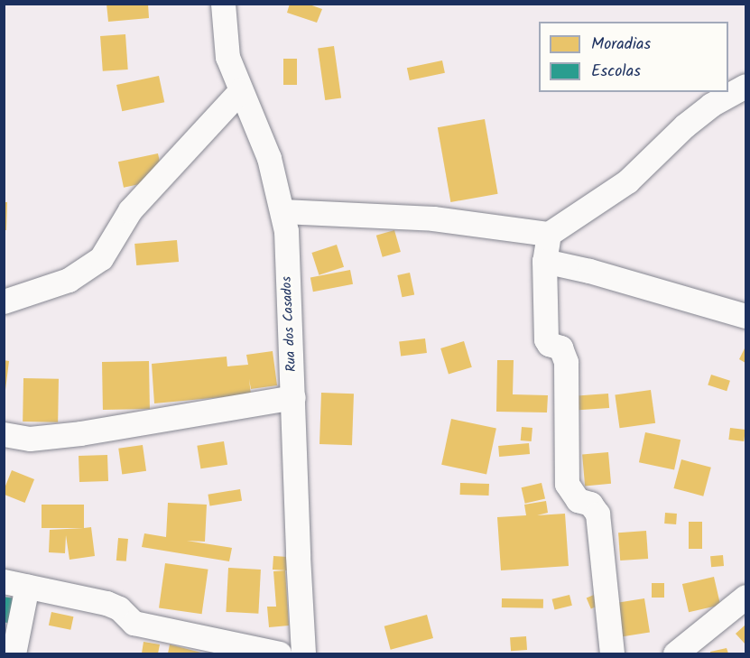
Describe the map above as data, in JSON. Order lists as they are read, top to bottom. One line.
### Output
{"streets":{"street":["Rua dos Casados"]},"legend":["Moradias","Escolas"]}
